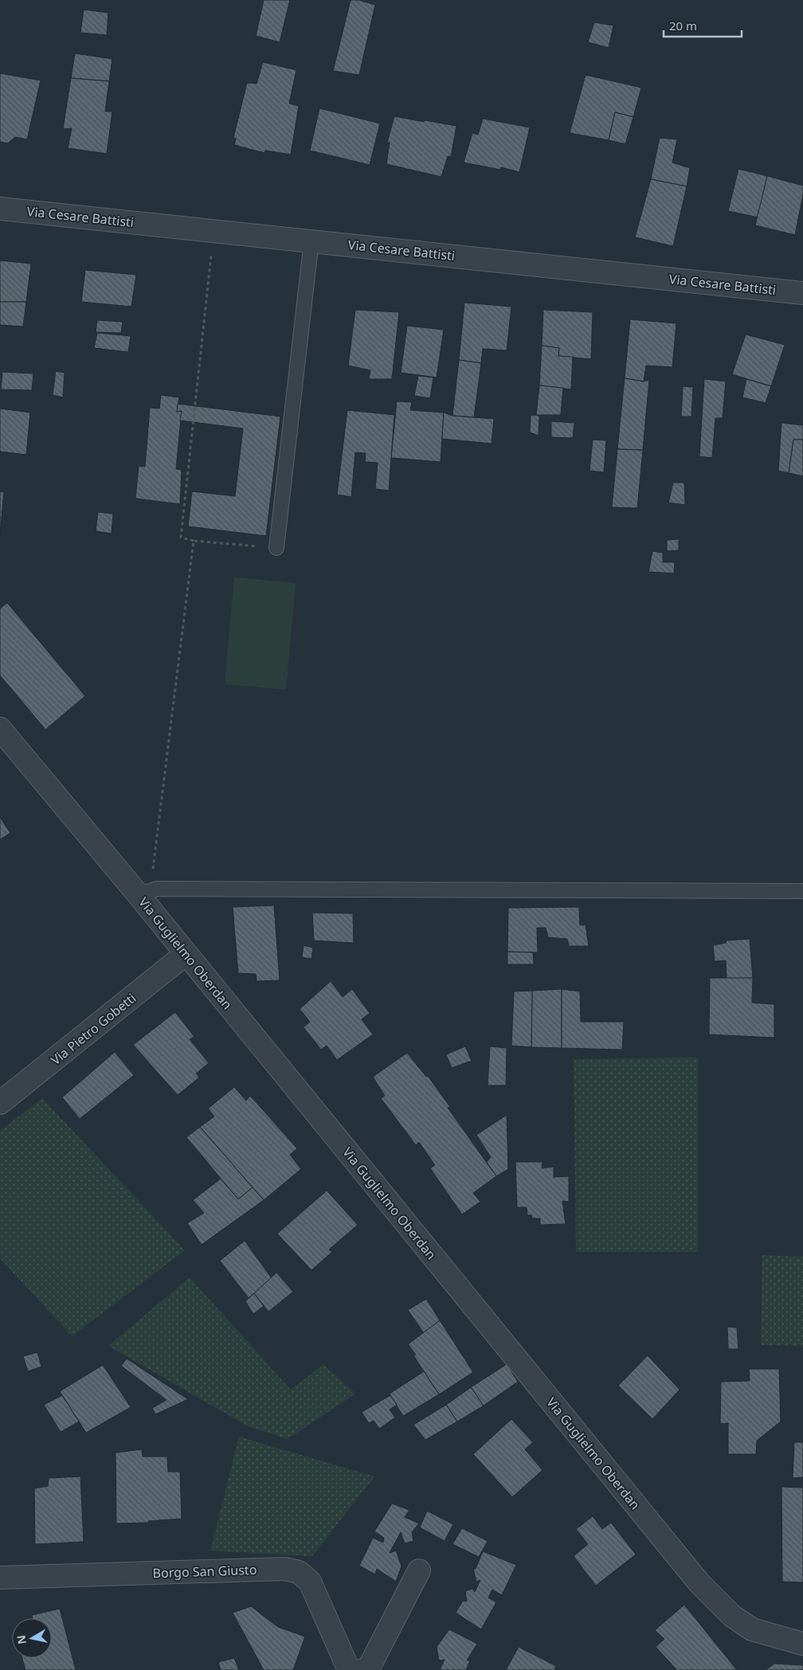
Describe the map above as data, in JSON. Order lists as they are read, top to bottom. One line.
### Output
{"streets":{"street":["Via Cesare Battisti","Via Guglielmo Oberdan","Via Pietro Gobetti","Borgo San Giusto"]},"crossings":[["Via Guglielmo Oberdan","Via Pietro Gobetti"]],"scale_bar":"20 m","north":"left"}
